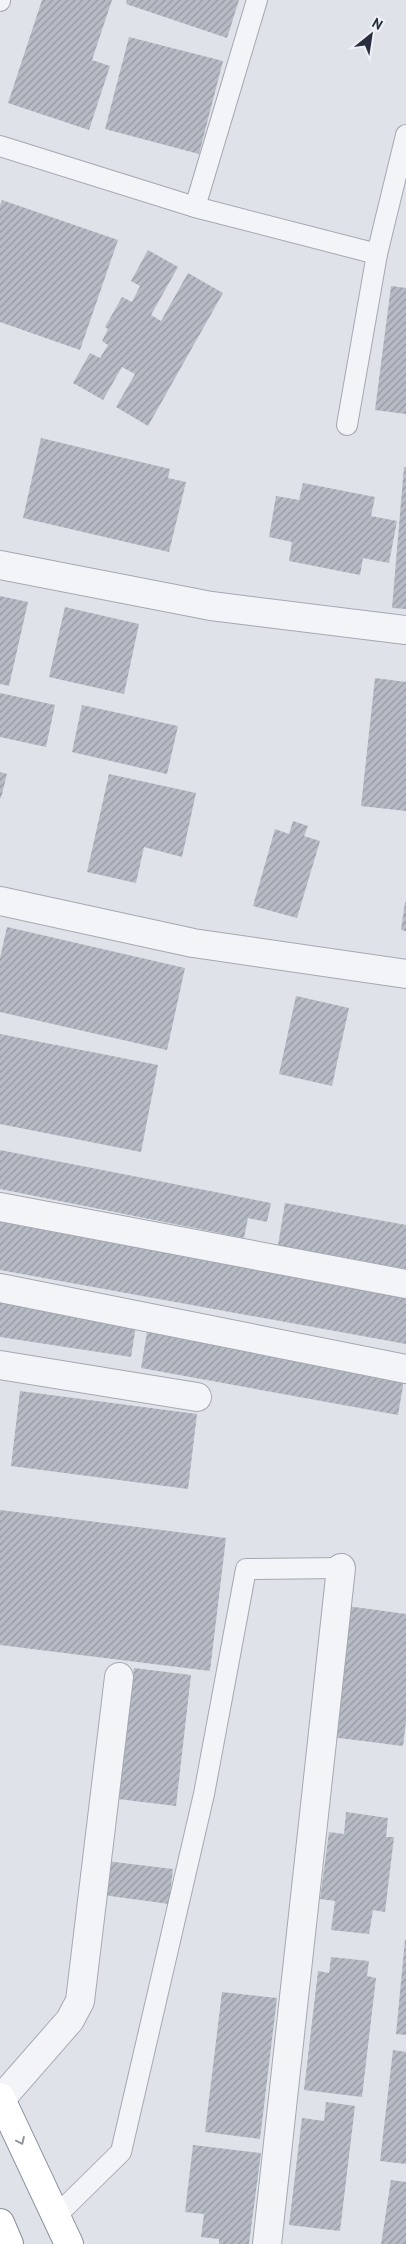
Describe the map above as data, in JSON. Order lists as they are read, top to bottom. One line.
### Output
{"north":"top right"}
